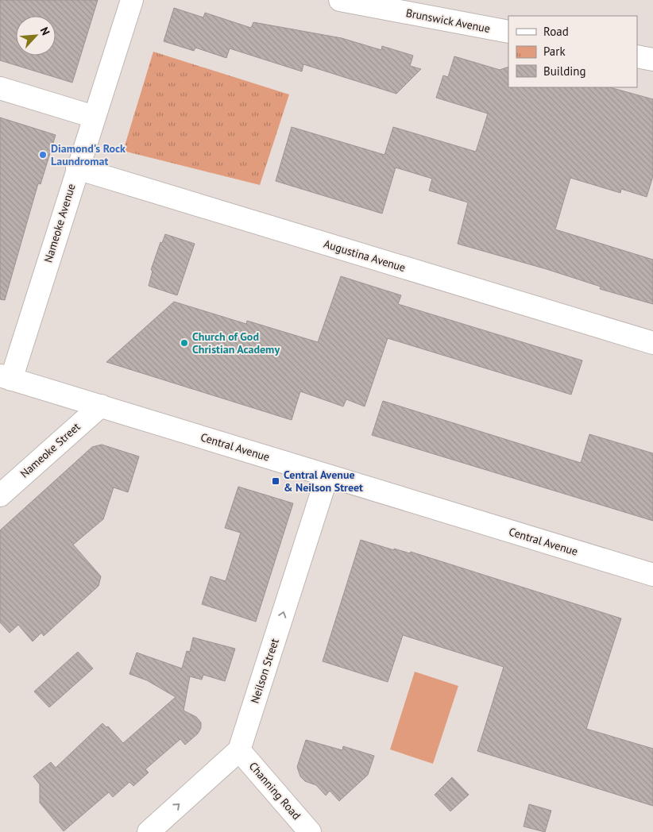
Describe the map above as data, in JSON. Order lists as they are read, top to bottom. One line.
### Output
{"streets":{"street":["Brunswick Avenue","Nameoke Avenue","Augustina Avenue","Central Avenue","Nameoke Street","Neilson Street","Channing Road"]},"crossings":[["Nameoke Avenue","Augustina Avenue"],["Nameoke Avenue","Central Avenue"],["Central Avenue","Nameoke Street"],["Central Avenue","Neilson Street"],["Neilson Street","Channing Road"]],"one_way":["Neilson Street"],"places":{"other":["Diamond's Rock Laundromat","Church of God Christian Academy"],"transit":["Central Avenue & Neilson Street"]},"legend":["Road","Park","Building"],"north":"top right"}
